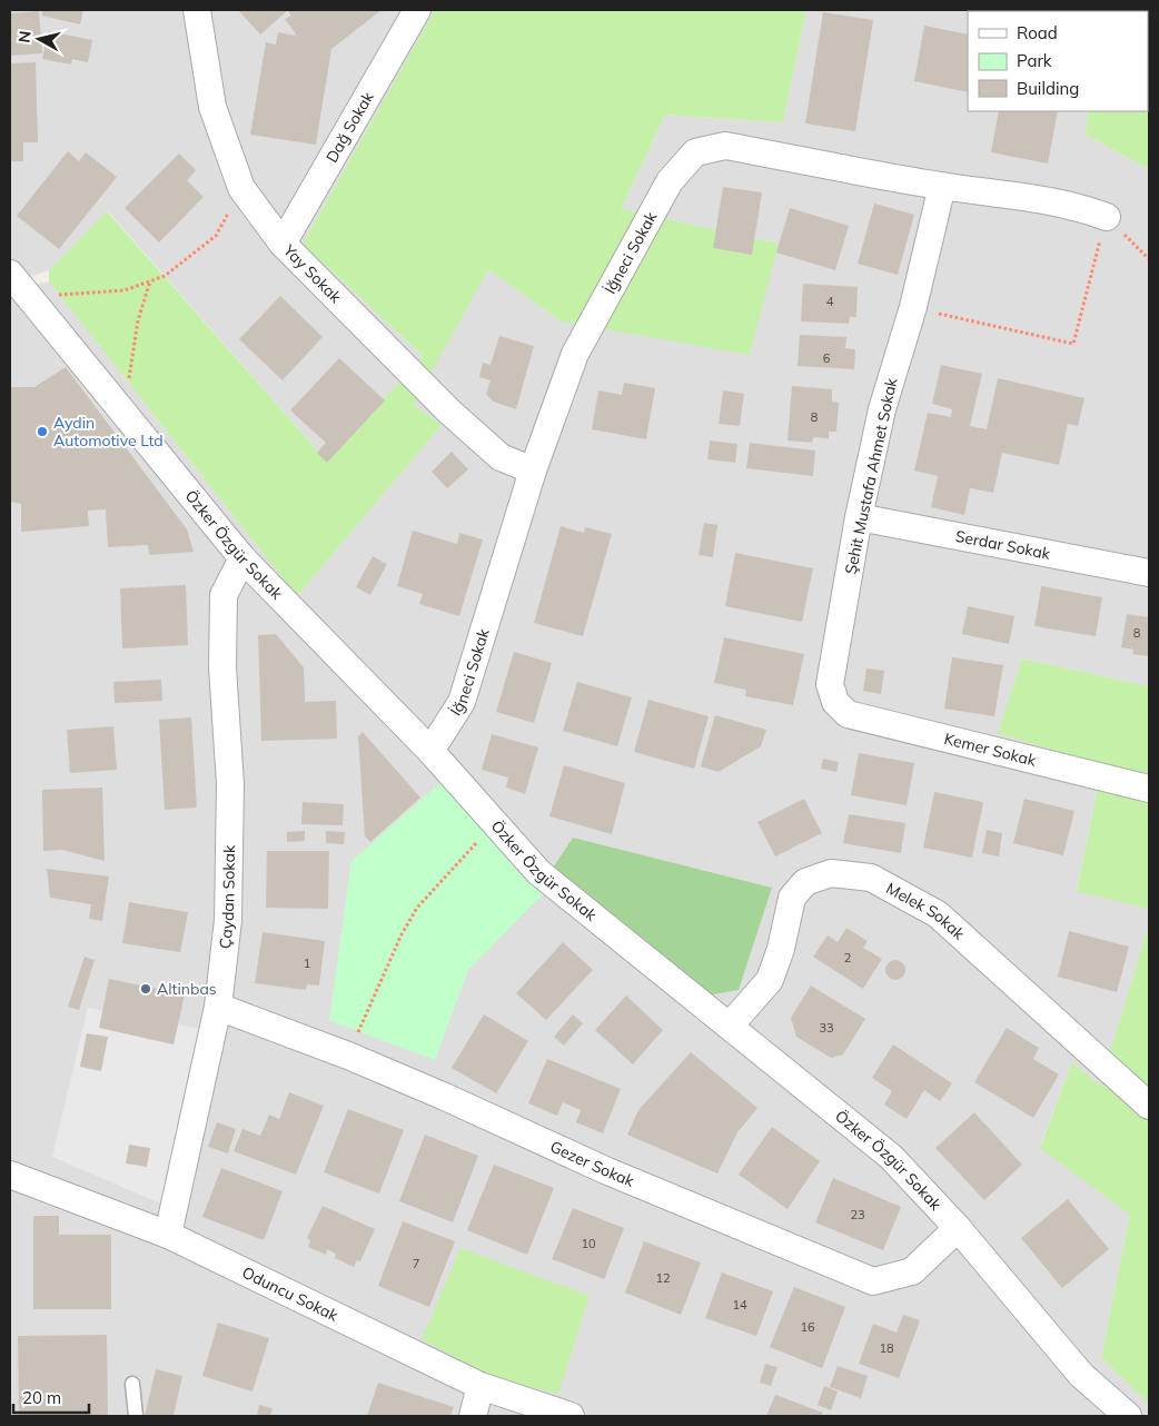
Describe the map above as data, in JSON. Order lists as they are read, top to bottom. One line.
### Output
{"streets":{"street":["Dağ Sokak","İğneci Sokak","Yay Sokak","Şehit Mustafa Ahmet Sokak","Özker Özgür Sokak","Serdar Sokak","Kemer Sokak","Çaydan Sokak","Melek Sokak","Gezer Sokak","Oduncu Sokak"]},"crossings":[["Dağ Sokak","Yay Sokak"],["İğneci Sokak","Yay Sokak"],["İğneci Sokak","Şehit Mustafa Ahmet Sokak"],["İğneci Sokak","Özker Özgür Sokak"],["Şehit Mustafa Ahmet Sokak","Serdar Sokak"],["Şehit Mustafa Ahmet Sokak","Kemer Sokak"],["Özker Özgür Sokak","Çaydan Sokak"],["Özker Özgür Sokak","Melek Sokak"],["Özker Özgür Sokak","Gezer Sokak"],["Çaydan Sokak","Gezer Sokak"],["Çaydan Sokak","Oduncu Sokak"]],"places":["Aydin Automotive Ltd","Altinbas"],"house_numbers":["4","6","8","8","2","1","33","23","10","7","12","14","16","18"],"legend":["Road","Park","Building"],"scale_bar":"20 m","north":"left"}
